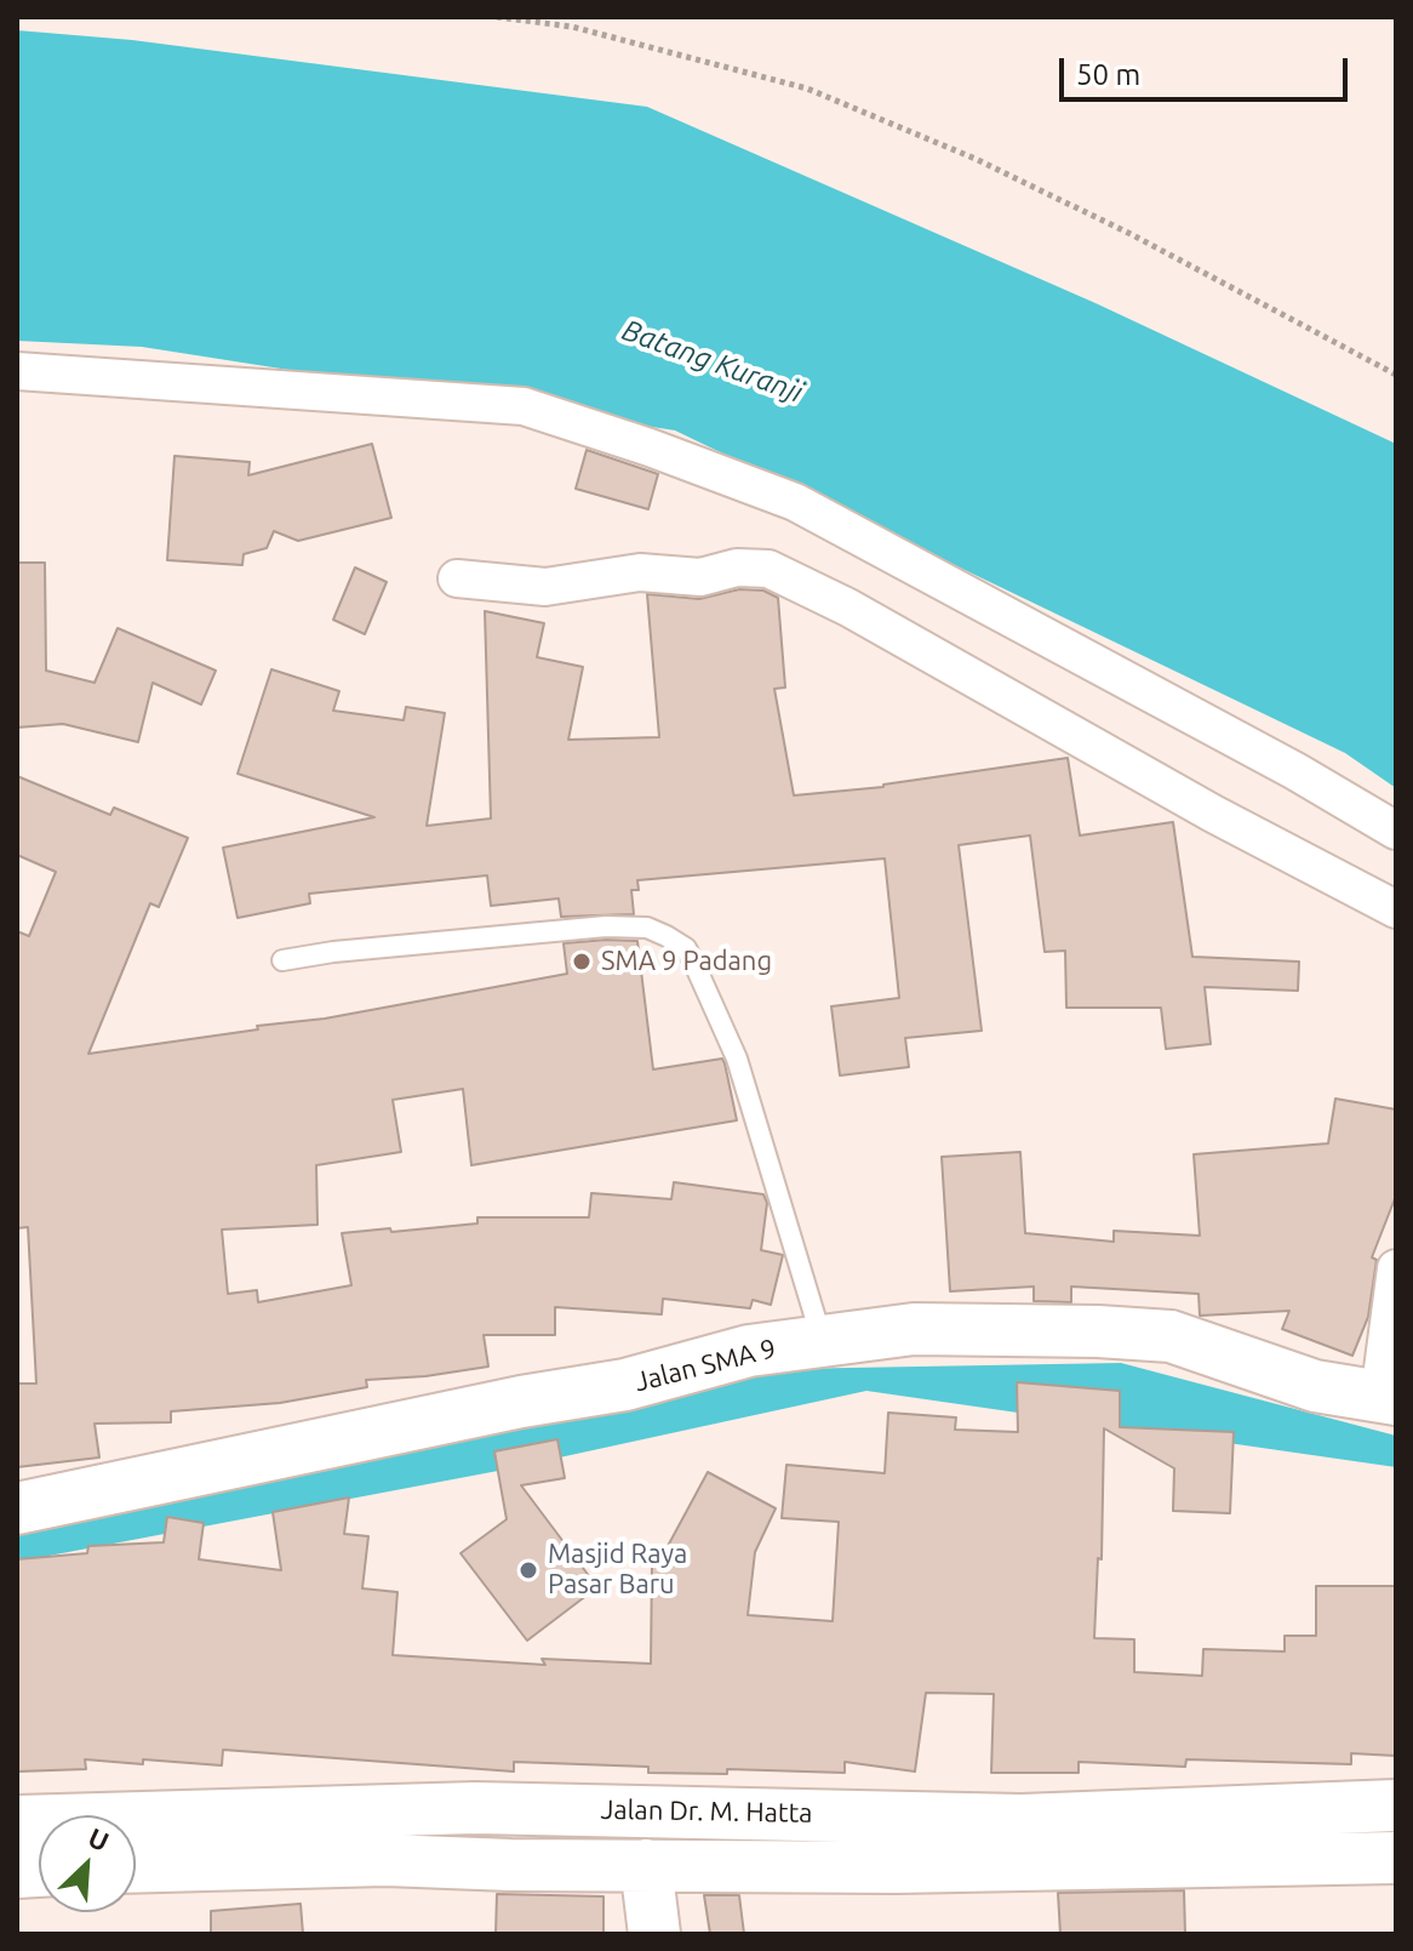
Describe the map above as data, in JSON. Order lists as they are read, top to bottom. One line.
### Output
{"streets":{"main road":["Jalan SMA 9","Jalan Dr. M. Hatta"]},"water":["Batang Kuranji"],"places":["SMA 9 Padang","Masjid Raya Pasar Baru"],"scale_bar":"50 m","north":"top right"}
